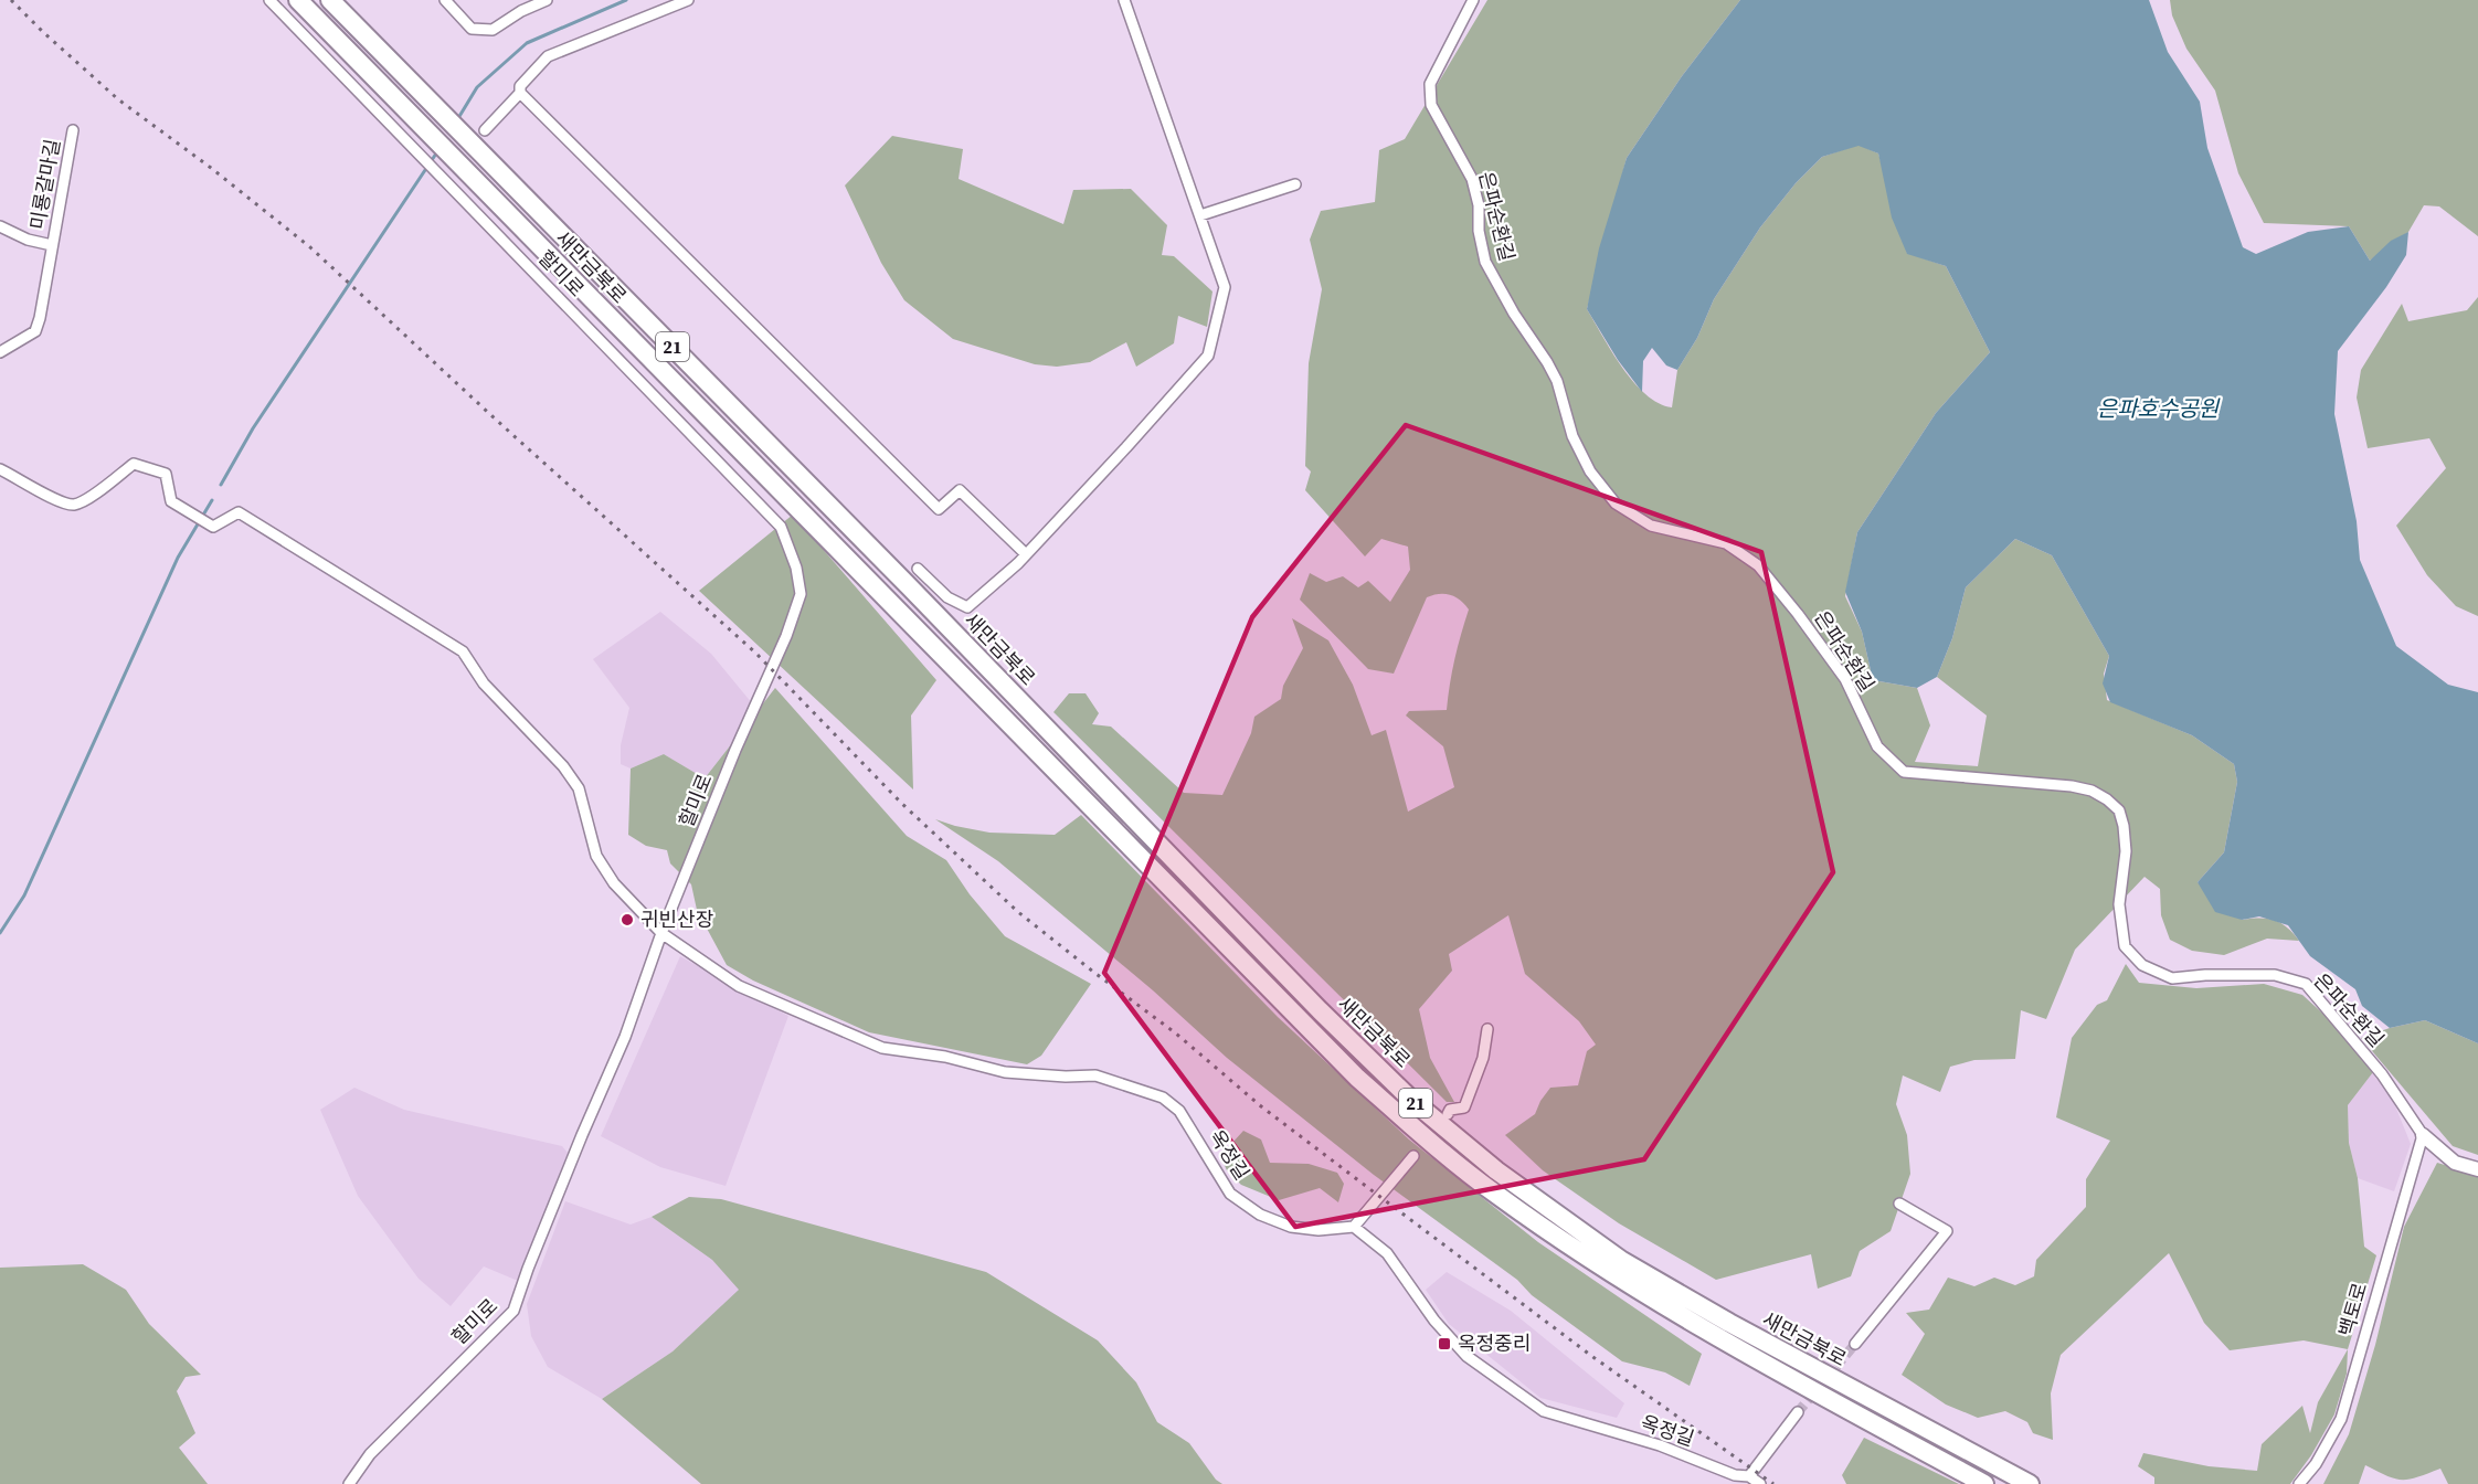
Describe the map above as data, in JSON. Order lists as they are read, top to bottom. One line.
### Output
{"streets":{"highway":["새만금북로","21"],"street":["미룡갈마길","은파순환길","할미로","옥정길","백토로"]},"crossings":[["은파순환길","백토로"],["할미로","옥정길"]],"water":["은파호수공원"],"places":{"other":["귀빈산장"],"transit":["옥정중리"]}}
